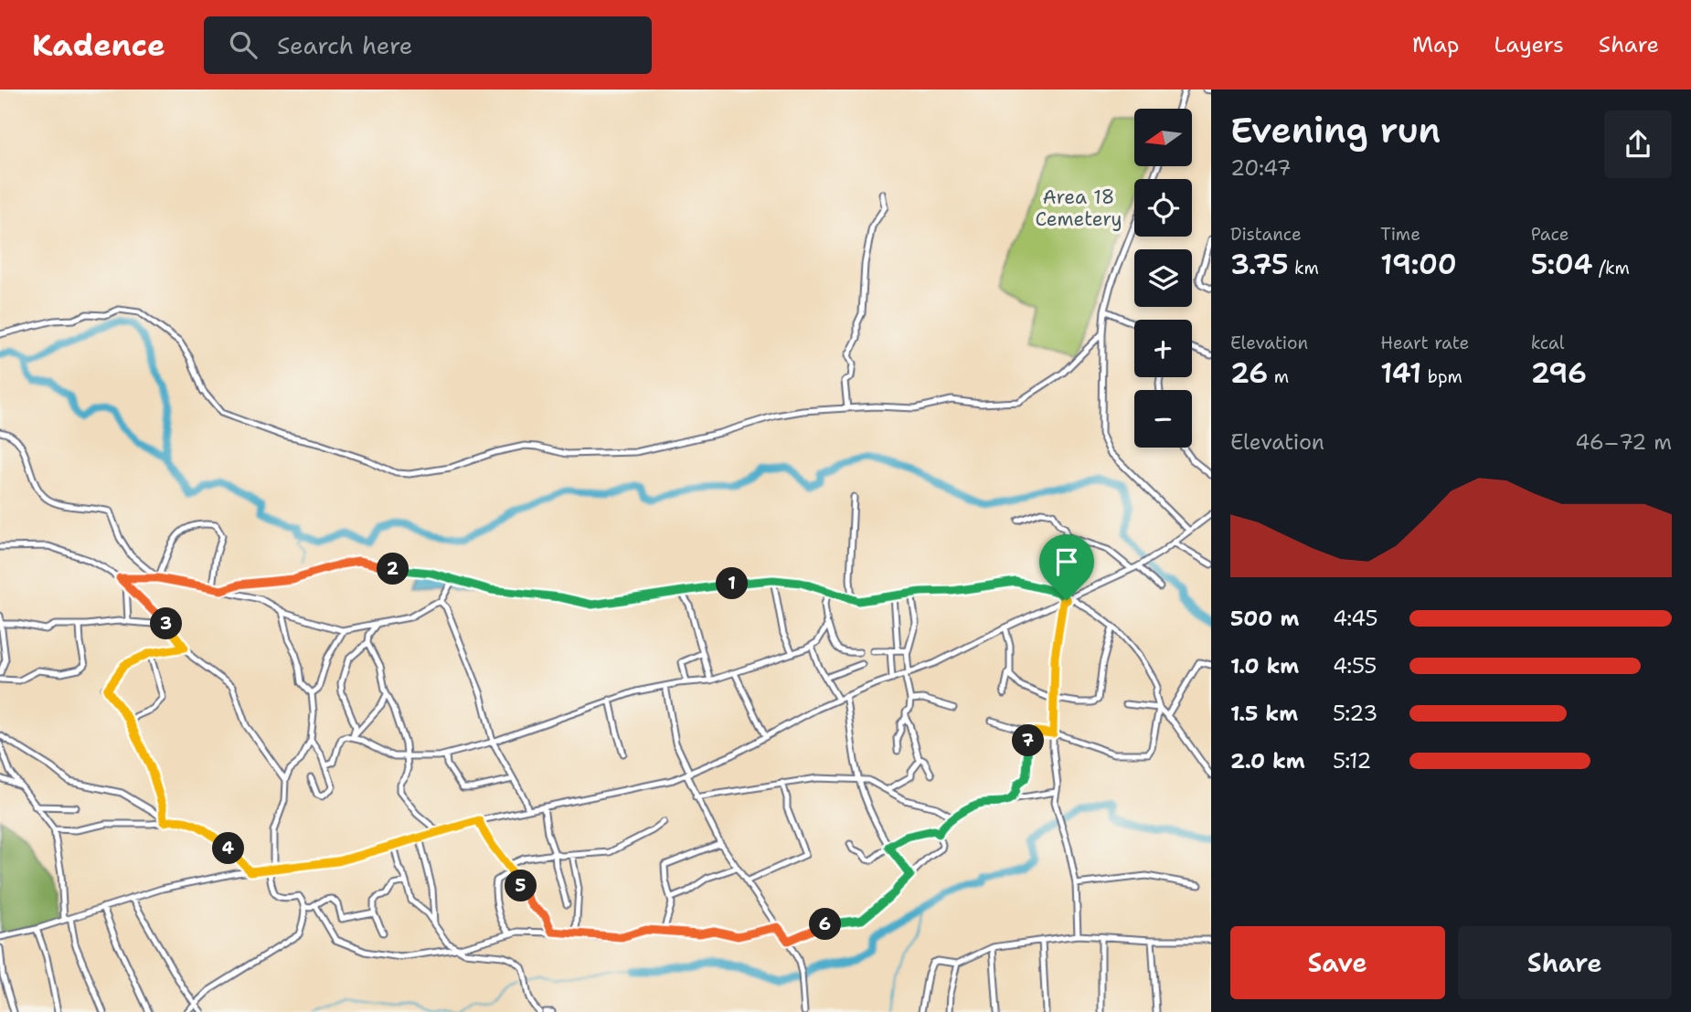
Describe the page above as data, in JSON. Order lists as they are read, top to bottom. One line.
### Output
{"parks":["Area 18 Cemetery"],"north":"left","page":{"header":"Kadence","search":"Search here","nav":["Map","Layers","Share"],"heading":["Evening run","20:47"],"map_buttons":["+","−"],"stats":[["Distance","3.75 km"],["Time","19:00"],["Pace","5:04 /km"],["Elevation","26 m"],["Heart rate","141 bpm"],["kcal","296"]],"chart":["Elevation","46–72 m"],"pins":["2","1","3","7","4","5","6"],"list":[{"name":"500 m","note":"4:45"},{"name":"1.0 km","note":"4:55"},{"name":"1.5 km","note":"5:23"},{"name":"2.0 km","note":"5:12"}],"buttons":["Save","Share"]}}
